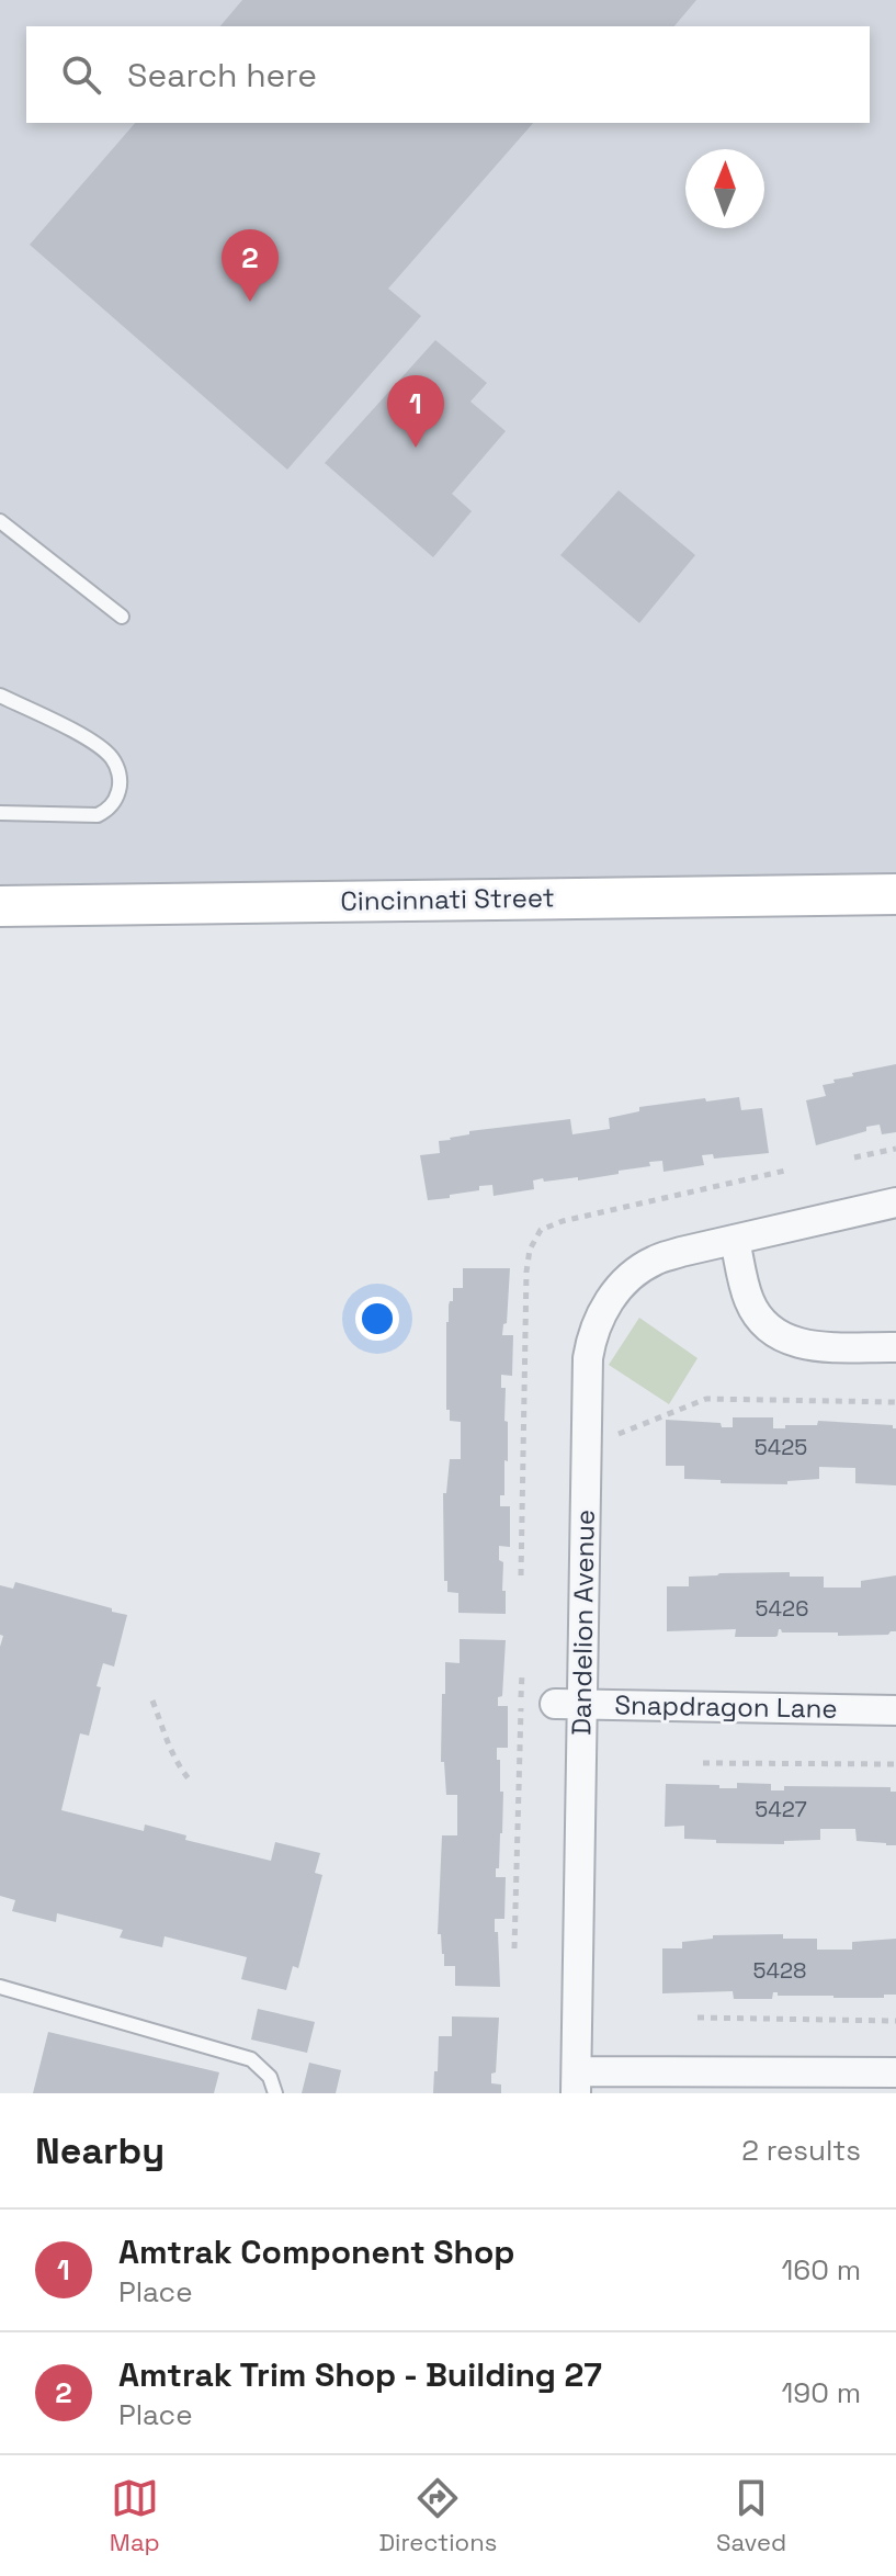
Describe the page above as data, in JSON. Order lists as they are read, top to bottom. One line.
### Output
{"streets":{"street":["Cincinnati Street","Dandelion Avenue","Snapdragon Lane"]},"crossings":[["Dandelion Avenue","Snapdragon Lane"]],"house_numbers":["5425","5426","5427","5428"],"north":"top","page":{"search":"Search here","pins":["2","1"],"heading":["Nearby","2 results"],"list":[{"mark":"1","name":"Amtrak Component Shop","note":"Place","value":"160 m"},{"mark":"2","name":"Amtrak Trim Shop - Building 27","note":"Place","value":"190 m"}],"nav":["Map","Directions","Saved"]}}
